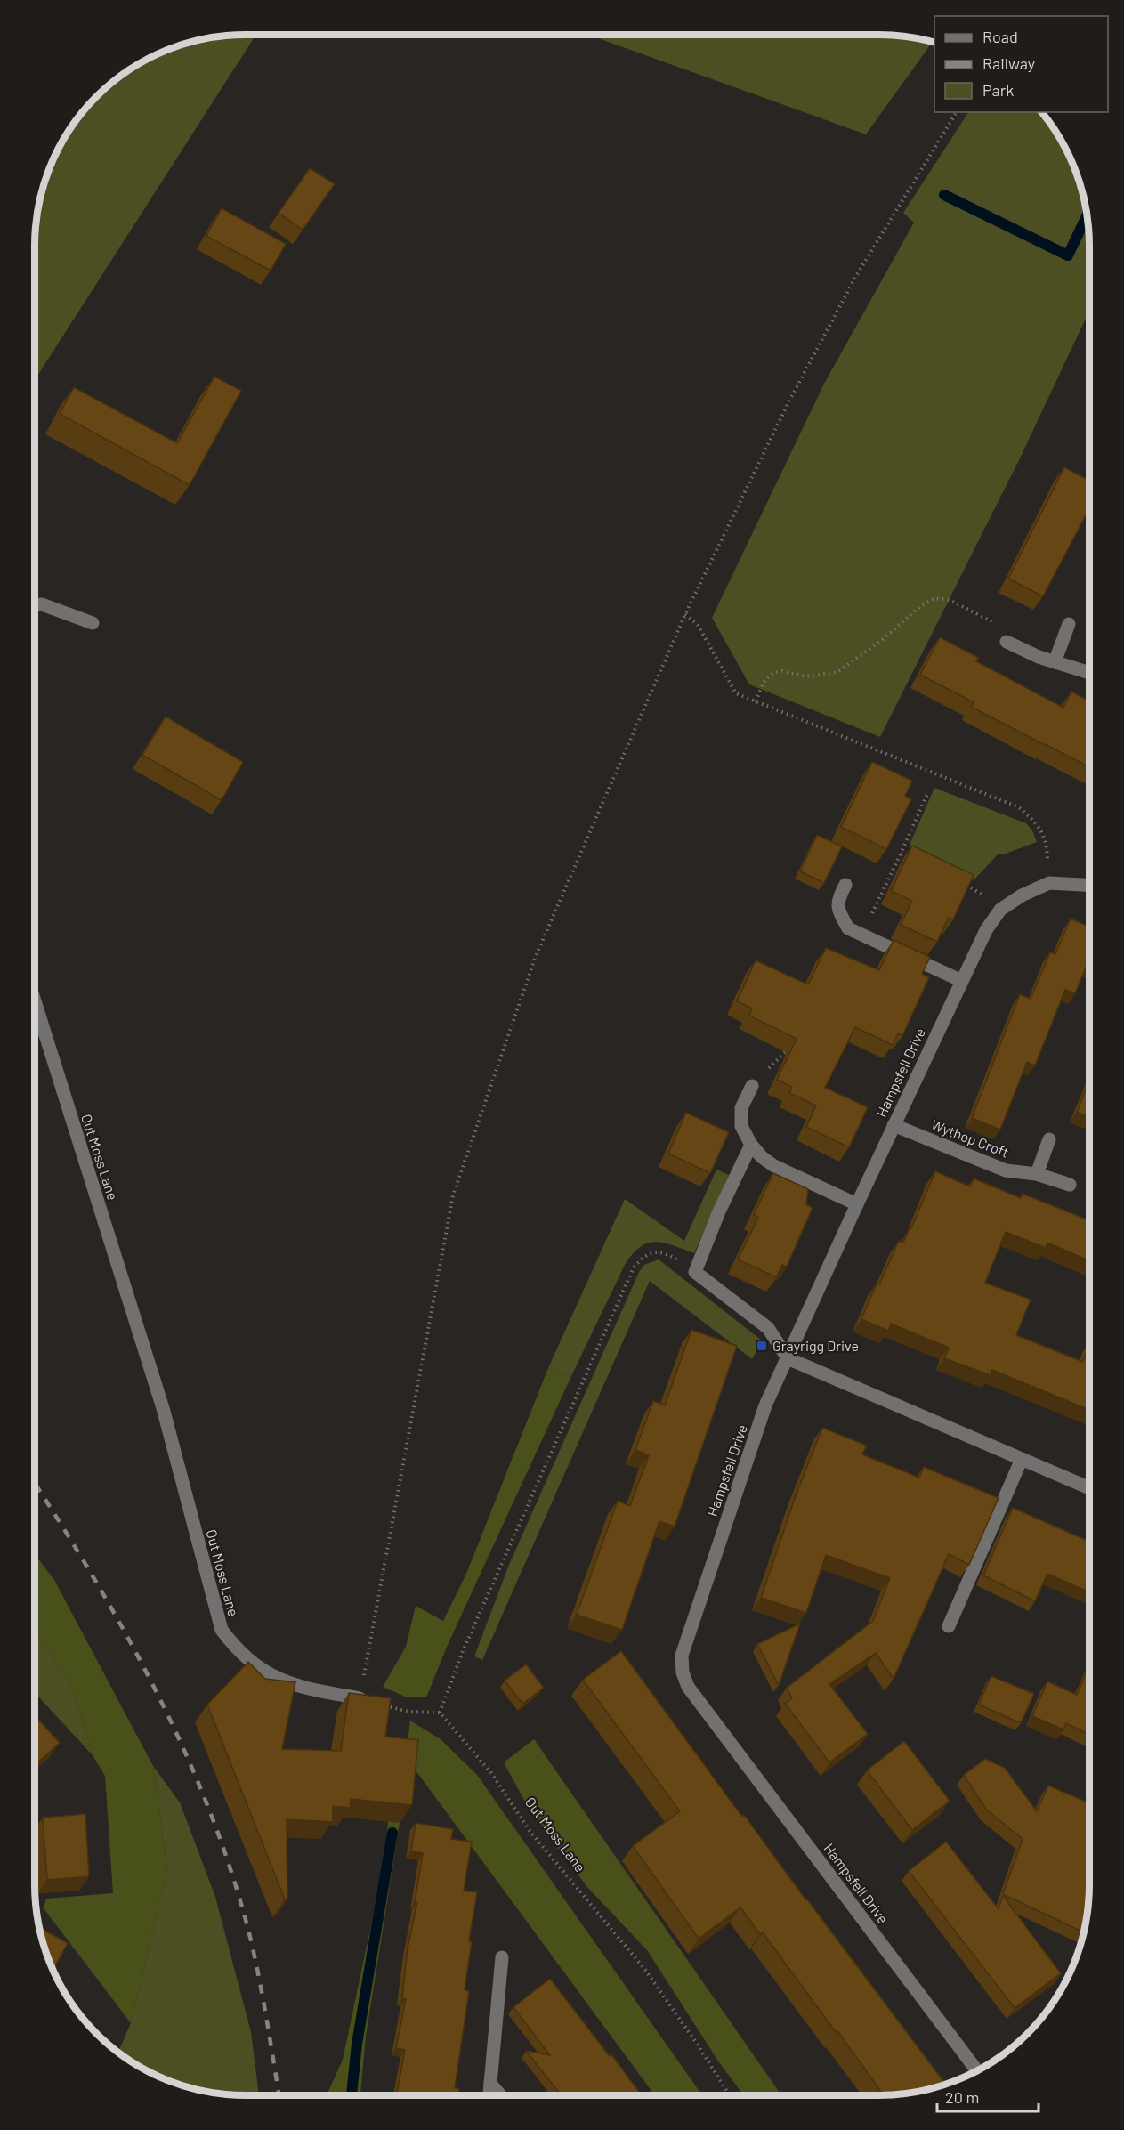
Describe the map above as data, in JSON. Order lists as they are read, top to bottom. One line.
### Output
{"streets":{"street":["Hampsfell Drive","Wythop Croft","Out Moss Lane"]},"crossings":[["Hampsfell Drive","Wythop Croft"]],"places":{"transit":["Grayrigg Drive"]},"legend":["Road","Railway","Park"],"scale_bar":"20 m"}
